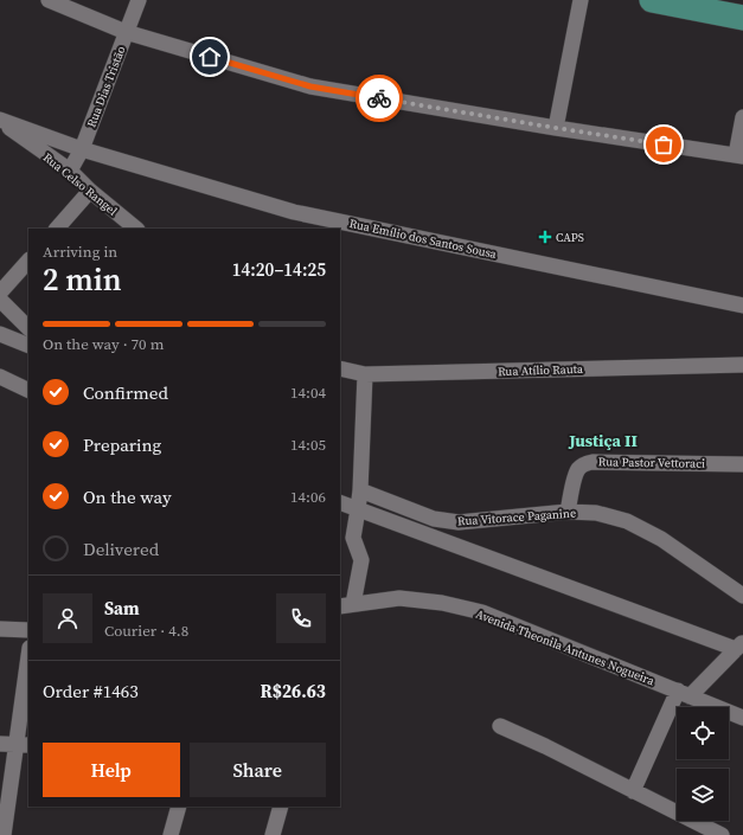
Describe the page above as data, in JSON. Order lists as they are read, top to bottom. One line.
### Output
{"streets":{"street":["Rua Dias Tristão","Rua Celso Rangel","Rua Emílio dos Santos Sousa","Rua Atílio Rauta","Rua Pastor Vettoraci","Rua Vitorace Paganine","Avenida Theonila Antunes Nogueira"]},"crossings":[["Rua Dias Tristão","Rua Celso Rangel"],["Rua Dias Tristão","Rua Emílio dos Santos Sousa"],["Rua Celso Rangel","Rua Emílio dos Santos Sousa"],["Rua Pastor Vettoraci","Rua Vitorace Paganine"],["Rua Vitorace Paganine","Avenida Theonila Antunes Nogueira"]],"districts":["Justiça II"],"places":{"health":["CAPS"]},"page":{"heading":["2 min","Arriving in","14:20–14:25"],"panel":["Sam","Courier · 4.8","Order #1463","R$26.63"],"bar":"On the way · 70 m","list":[["Confirmed","14:04"],["Preparing","14:05"],["On the way","14:06"],"Delivered"],"buttons":["Help","Share"]}}
